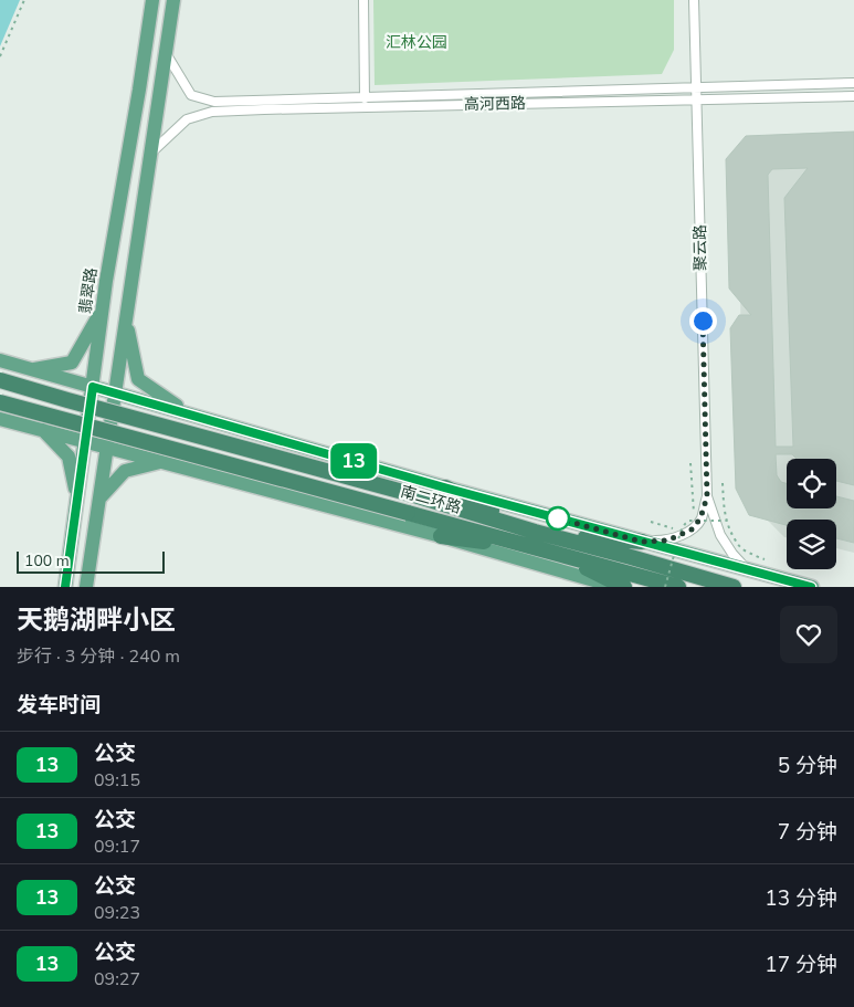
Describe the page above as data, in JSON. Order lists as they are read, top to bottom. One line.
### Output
{"streets":{"highway":["南二环路"],"main road":["翡翠路"],"street":["高河西路","聚云路"]},"crossings":[["高河西路","聚云路"]],"parks":["汇林公园"],"lines":["bus line 13"],"scale_bar":"100 m","page":{"on_map":"13","scale":"100 m","heading":[["天鹅湖畔小区","步行 · 3 分钟 · 240 m"],"发车时间"],"list":[{"mark":"13","name":"公交","note":"09:15","value":"5 分钟"},{"mark":"13","name":"公交","note":"09:17","value":"7 分钟"},{"mark":"13","name":"公交","note":"09:23","value":"13 分钟"},{"mark":"13","name":"公交","note":"09:27","value":"17 分钟"}]}}
